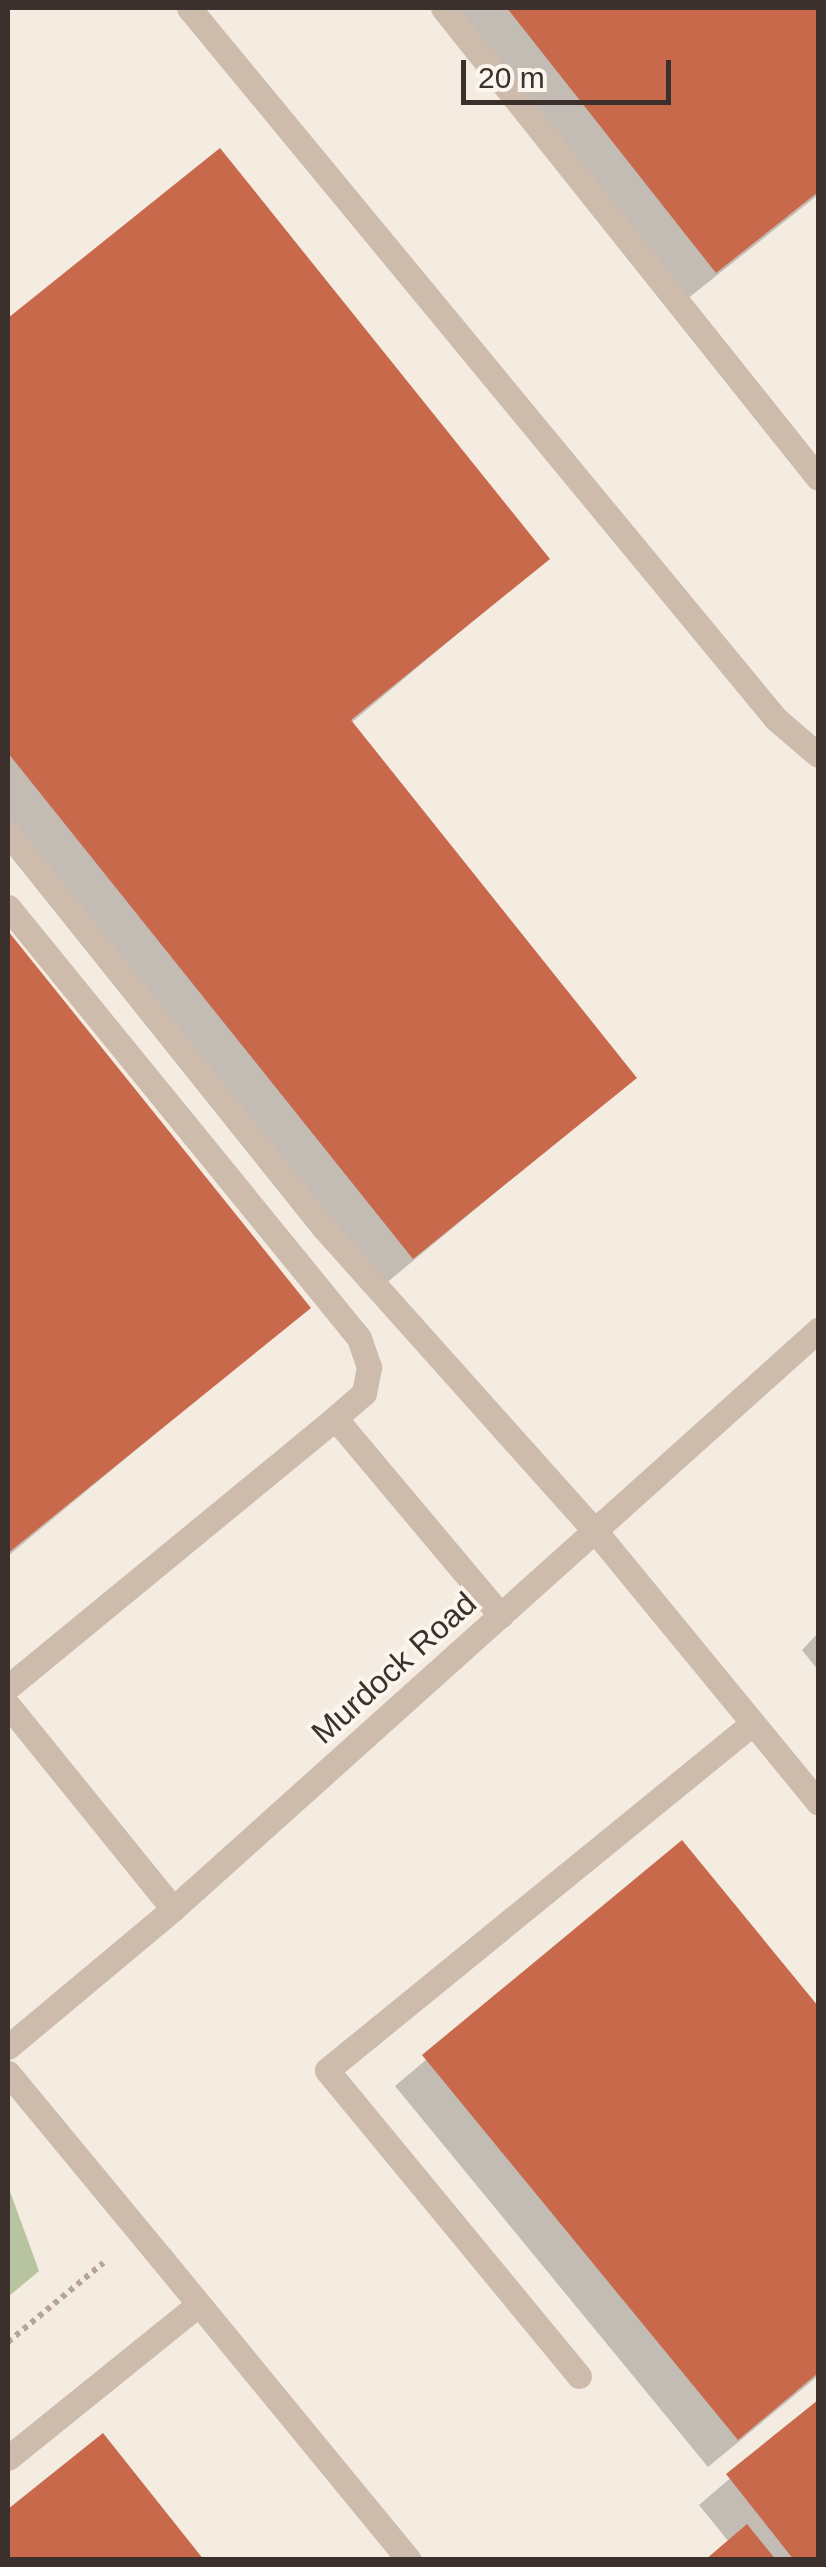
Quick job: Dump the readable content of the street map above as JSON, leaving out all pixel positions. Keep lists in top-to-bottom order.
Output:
{
  "streets": {
    "street": ["Murdock Road"]
  },
  "scale_bar": "20 m"
}
